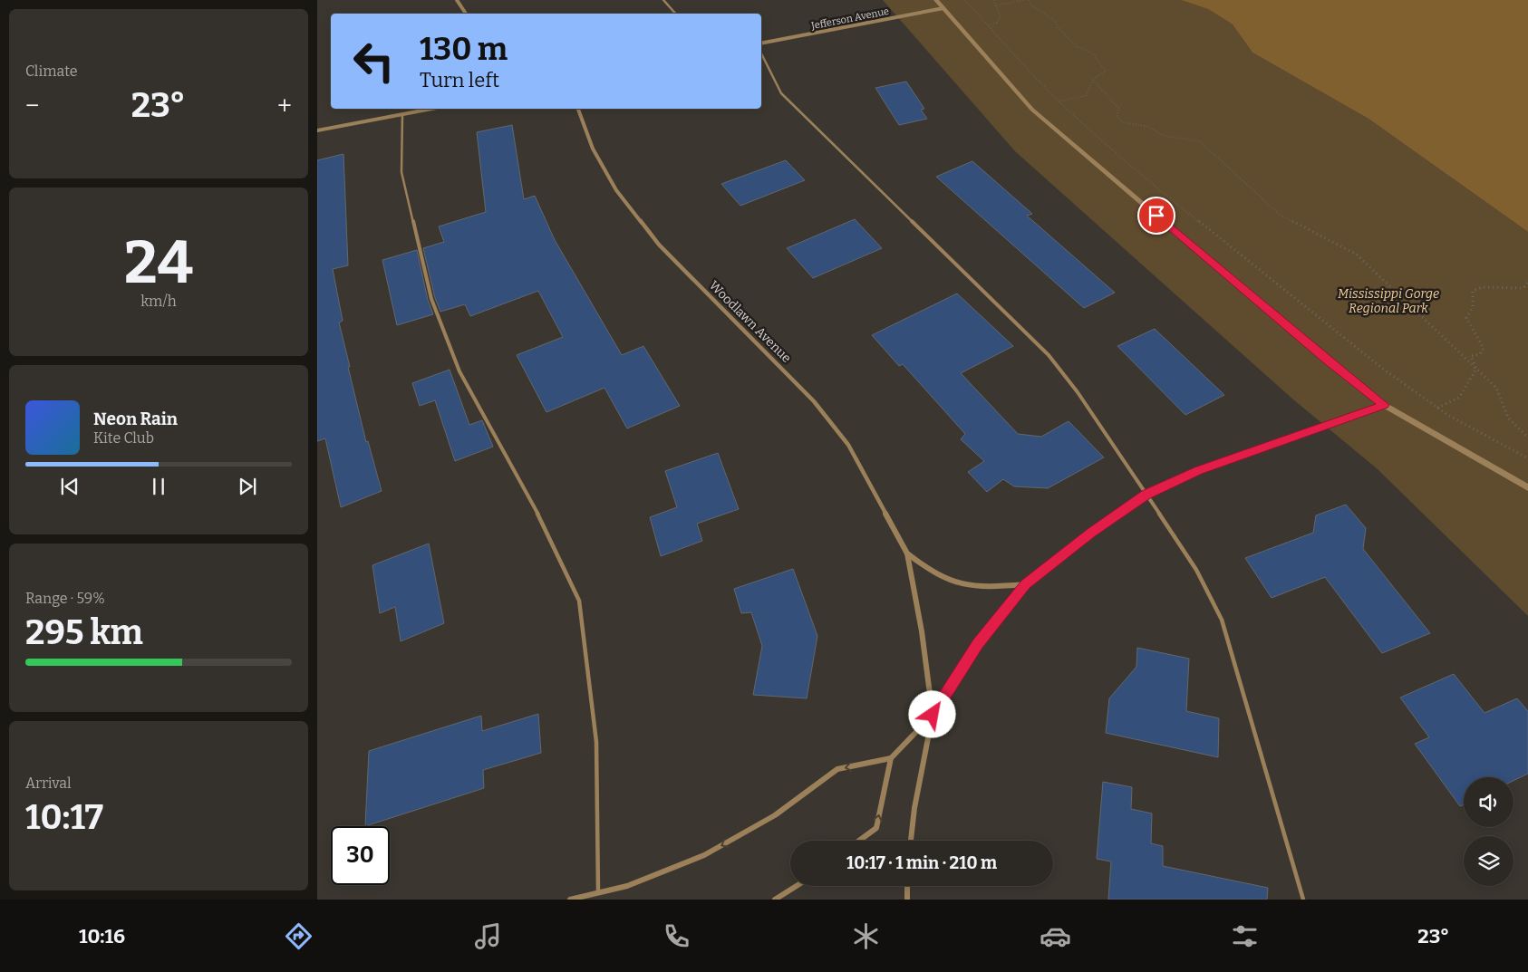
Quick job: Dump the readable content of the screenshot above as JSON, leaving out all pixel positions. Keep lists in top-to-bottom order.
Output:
{
  "streets": {
    "street": ["Jefferson Avenue", "Woodlawn Avenue"]
  },
  "parks": ["Mississippi Gorge Regional Park"],
  "page": {
    "tile": [
      "Climate",
      ["24", "km/h"],
      ["Range · 59%", "295 km"],
      ["Arrival", "10:17"]
    ],
    "turn": ["130 m", "Turn left"],
    "heat": ["−", "23°", "+"],
    "song": ["Neon Rain", "Kite Club"],
    "limit": "30",
    "trip": "10:17 · 1 min · 210 m",
    "tabs": ["10:16", "23°"]
  }
}
